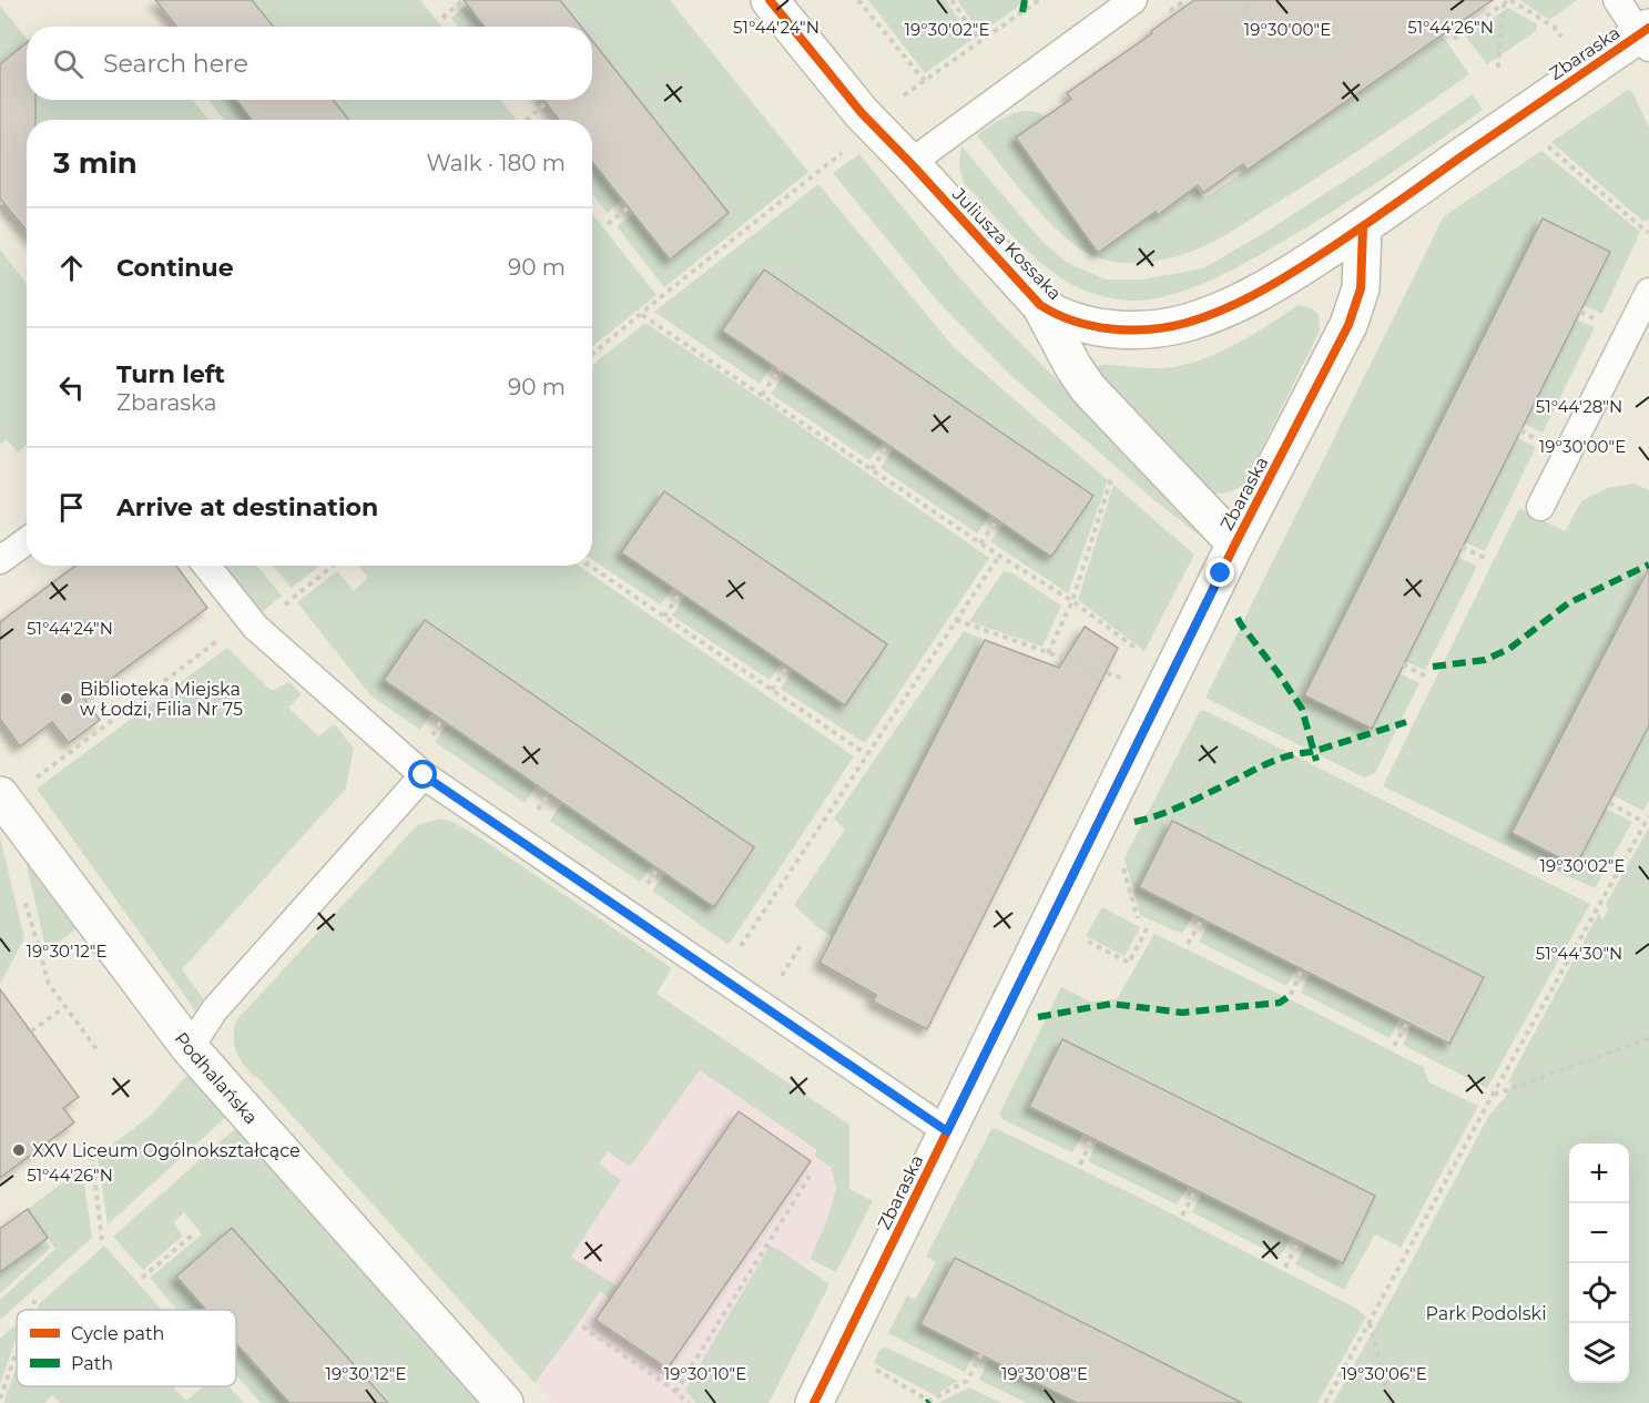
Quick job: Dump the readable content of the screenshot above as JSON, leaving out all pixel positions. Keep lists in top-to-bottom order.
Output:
{
  "streets": {
    "street": ["Zbaraska", "Juliusza Kossaka", "Podhalańska"]
  },
  "crossings": [
    ["Zbaraska", "Juliusza Kossaka"]
  ],
  "parks": ["Park Podolski"],
  "places": ["Biblioteka Miejska w Łodzi, Filia Nr 75", "XXV Liceum Ogólnokształcące"],
  "legend": ["Cycle path", "Path"],
  "page": {
    "search": "Search here",
    "heading": ["3 min", "Walk · 180 m"],
    "list": [
      ["Continue", "90 m"],
      ["Turn left", "Zbaraska", "90 m"],
      "Arrive at destination"
    ],
    "map_buttons": ["+", "−"]
  },
  "coordinates": [
    "51°44'24\"N",
    "51°44'26\"N",
    "19°30'00\"E",
    "19°30'02\"E",
    "51°44'28\"N",
    "19°30'12\"E",
    "51°44'30\"N",
    "19°30'10\"E",
    "19°30'08\"E",
    "19°30'06\"E"
  ]
}
